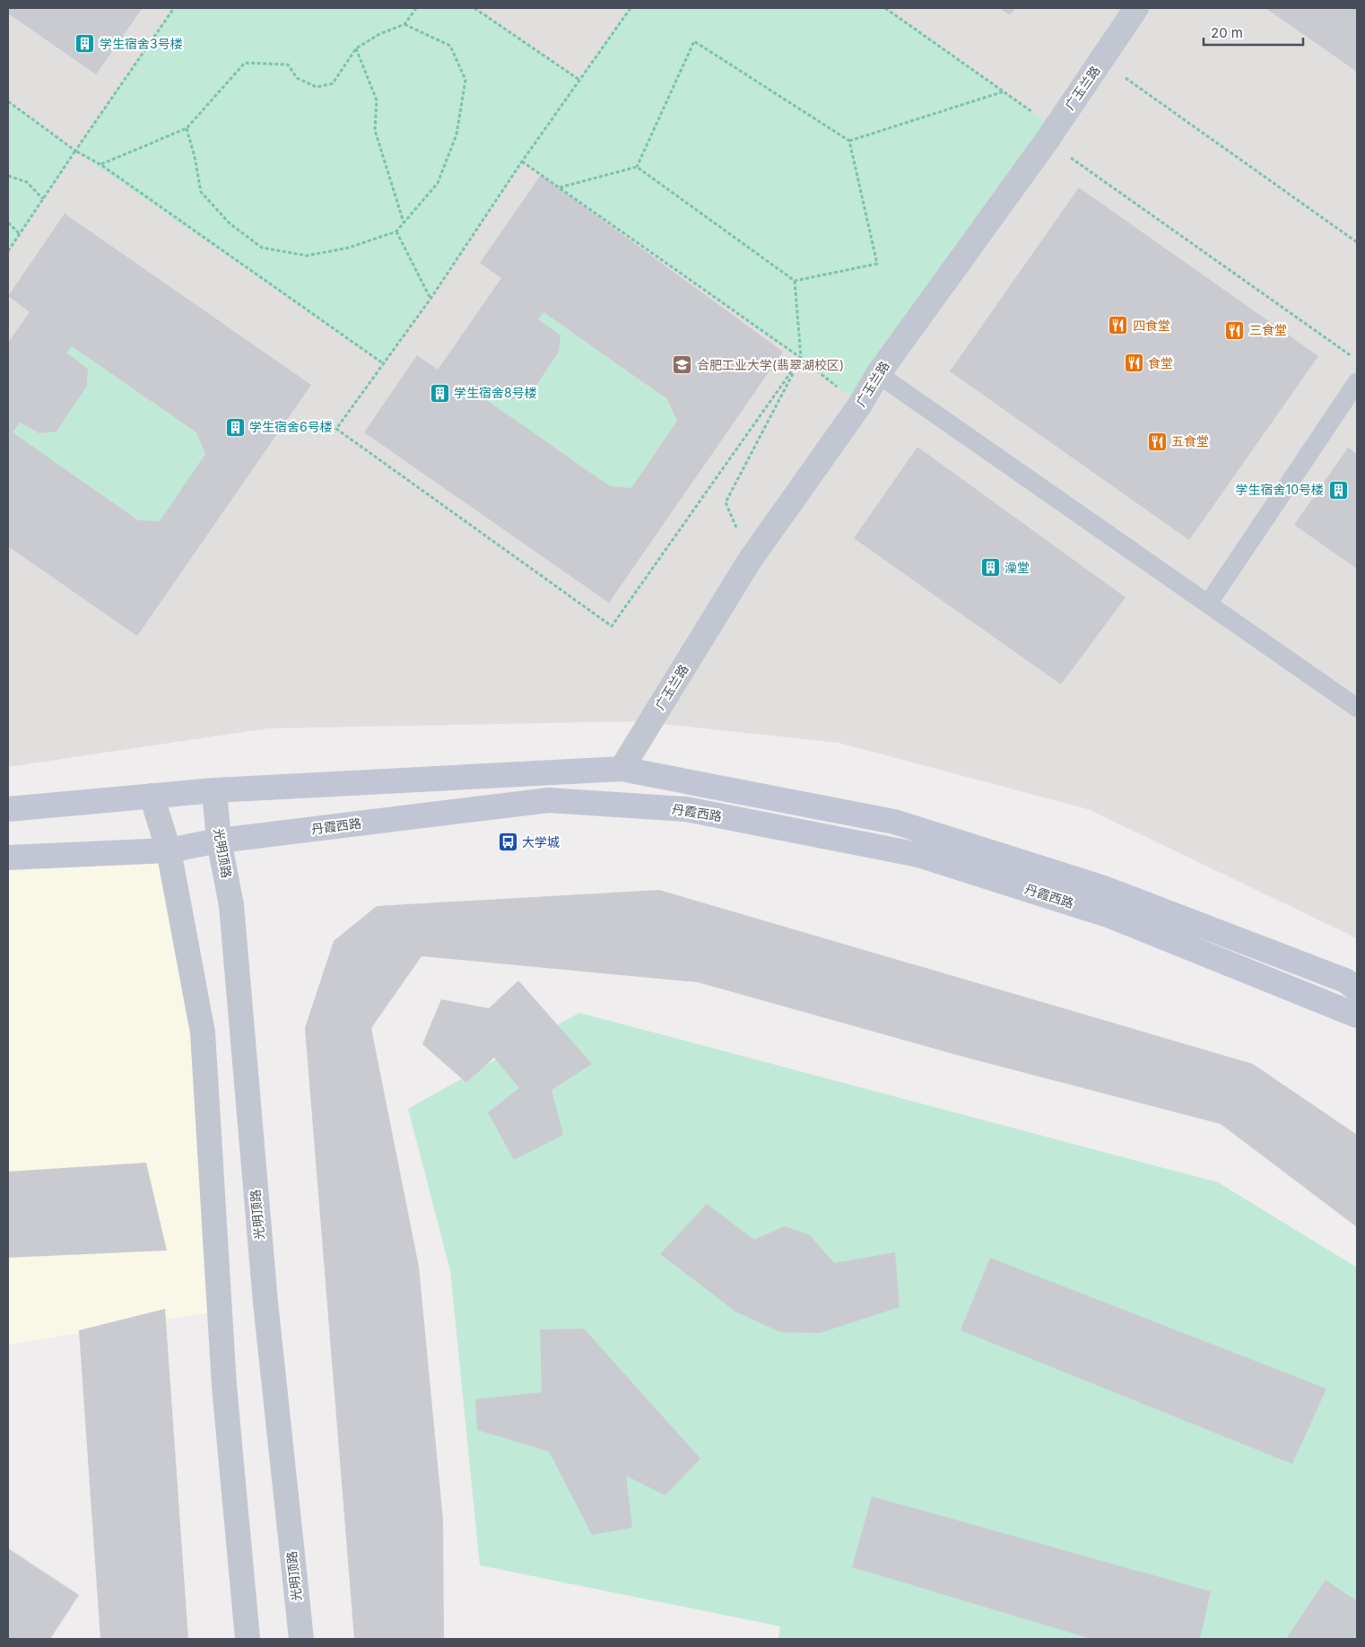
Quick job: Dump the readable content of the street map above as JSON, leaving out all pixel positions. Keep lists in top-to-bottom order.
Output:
{
  "streets": {
    "main road": ["丹霞西路"],
    "street": ["广玉兰路", "光明顶路"]
  },
  "crossings": [
    ["广玉兰路", "丹霞西路"],
    ["丹霞西路", "光明顶路"]
  ],
  "places": {
    "building": [
      "学生宿舍3号楼",
      "学生宿舍8号楼",
      "学生宿舍6号楼",
      "学生宿舍10号楼",
      "澡堂"
    ],
    "restaurant": [
      "四食堂",
      "三食堂",
      "食堂",
      "五食堂"
    ],
    "school or university": ["合肥工业大学(翡翠湖校区)"],
    "bus stop": ["大学城"]
  },
  "scale_bar": "20 m"
}
